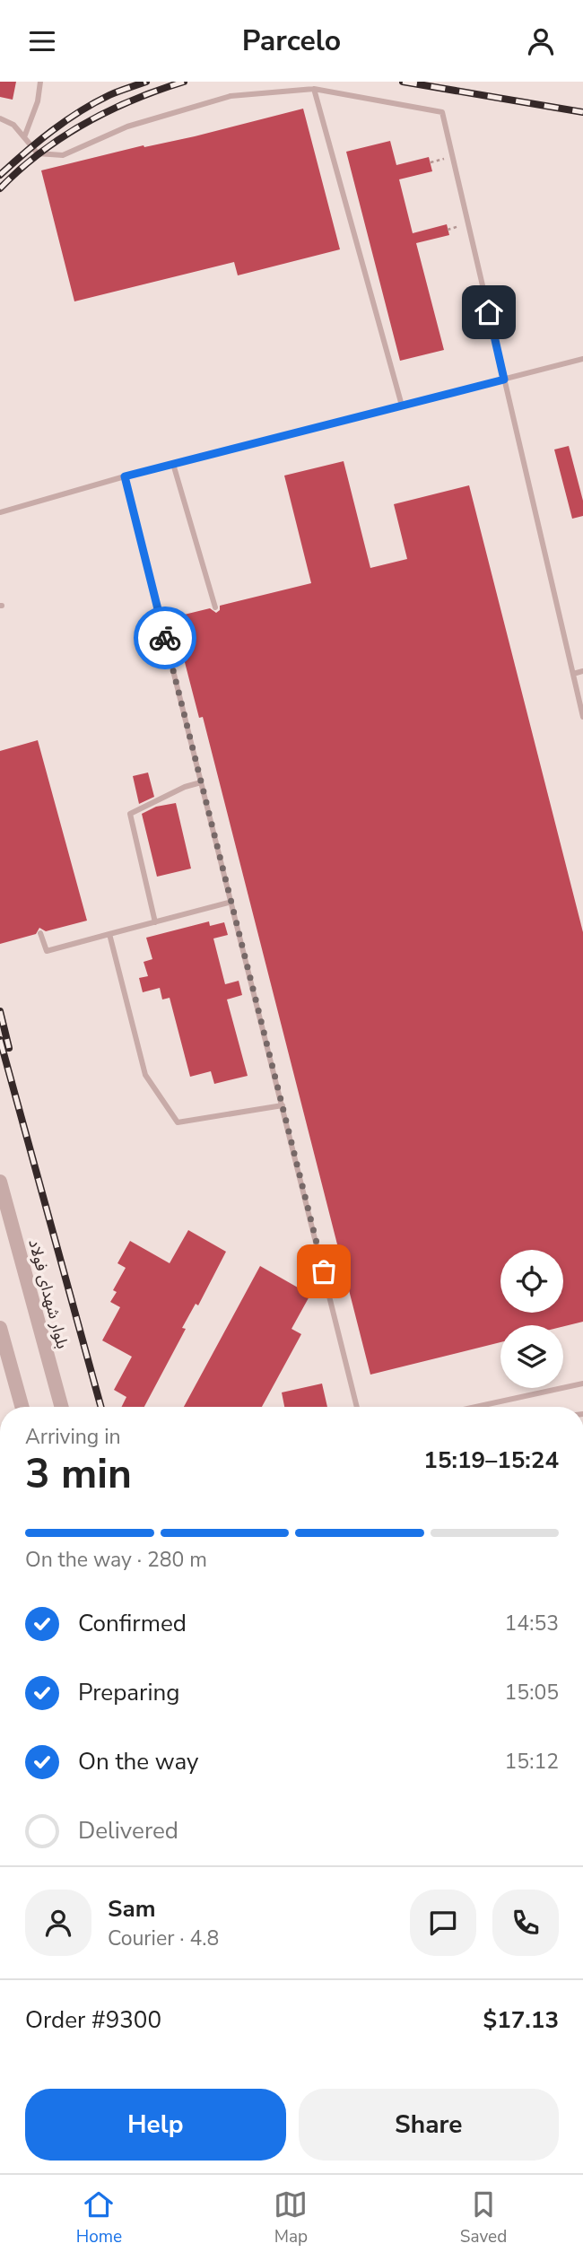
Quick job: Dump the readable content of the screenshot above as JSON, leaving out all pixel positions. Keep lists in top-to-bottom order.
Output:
{
  "streets": {
    "street": ["بلوار شهدای فولاد"]
  },
  "page": {
    "header": "Parcelo",
    "heading": ["3 min", "Arriving in", "15:19–15:24"],
    "panel": [
      "Sam",
      "Courier · 4.8",
      "Order #9300",
      "$17.13"
    ],
    "bar": "On the way · 280 m",
    "list": [
      ["Confirmed", "14:53"],
      ["Preparing", "15:05"],
      ["On the way", "15:12"],
      "Delivered"
    ],
    "buttons": ["Help", "Share"],
    "tabs": ["Home", "Map", "Saved"]
  }
}
